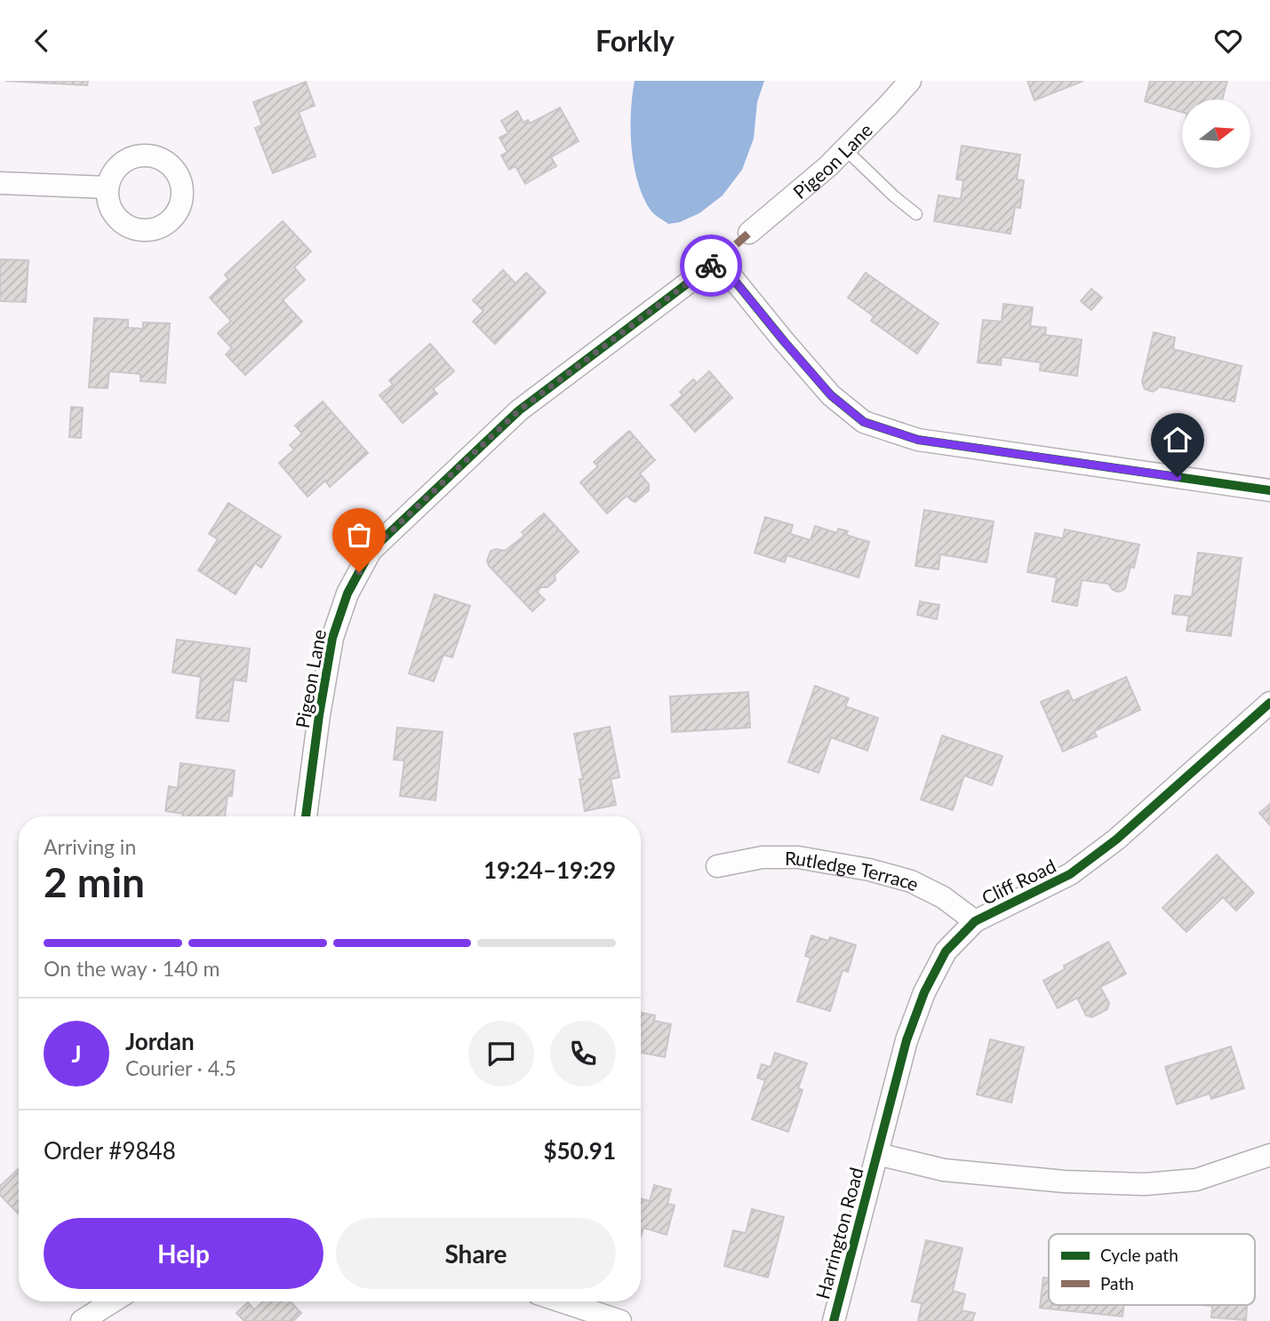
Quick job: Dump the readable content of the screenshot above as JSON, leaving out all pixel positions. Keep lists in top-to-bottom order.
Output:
{
  "streets": {
    "street": [
      "Pigeon Lane",
      "Rutledge Terrace",
      "Cliff Road",
      "Harrington Road"
    ]
  },
  "crossings": [
    ["Rutledge Terrace", "Cliff Road"],
    ["Cliff Road", "Harrington Road"]
  ],
  "legend": ["Cycle path", "Path"],
  "north": "right",
  "page": {
    "header": "Forkly",
    "heading": ["2 min", "Arriving in", "19:24–19:29"],
    "panel": [
      "Jordan",
      "Courier · 4.5",
      "Order #9848",
      "$50.91"
    ],
    "bar": "On the way · 140 m",
    "round": "J",
    "buttons": ["Help", "Share"]
  }
}
